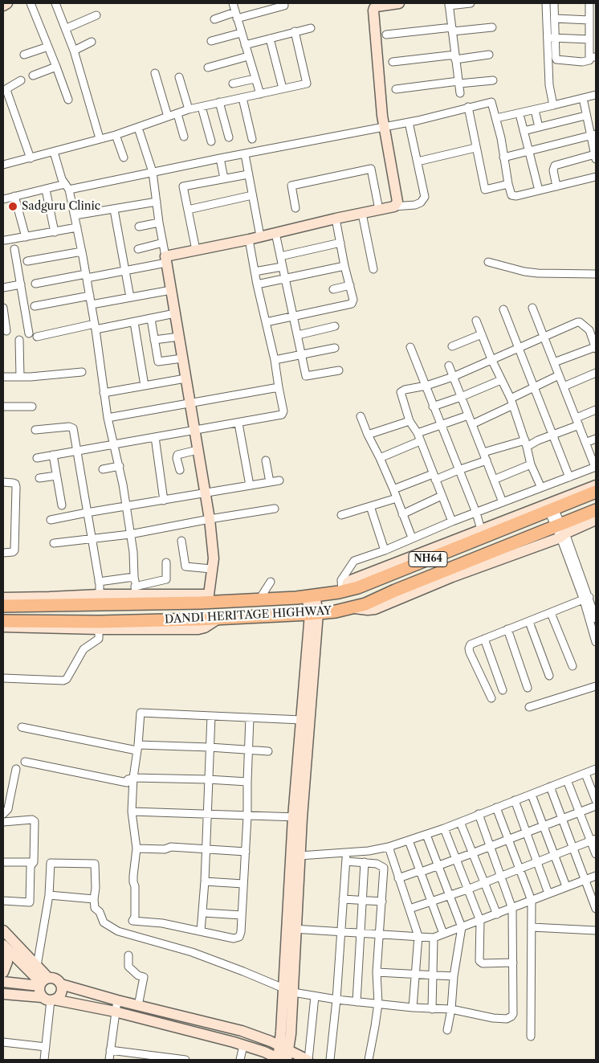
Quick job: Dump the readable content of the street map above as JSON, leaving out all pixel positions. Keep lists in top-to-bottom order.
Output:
{
  "streets": {
    "highway": ["NH64", "DANDI HERITAGE HIGHWAY"]
  },
  "crossings": [
    ["NH64", "DANDI HERITAGE HIGHWAY"]
  ],
  "places": ["Sadguru Clinic"]
}
